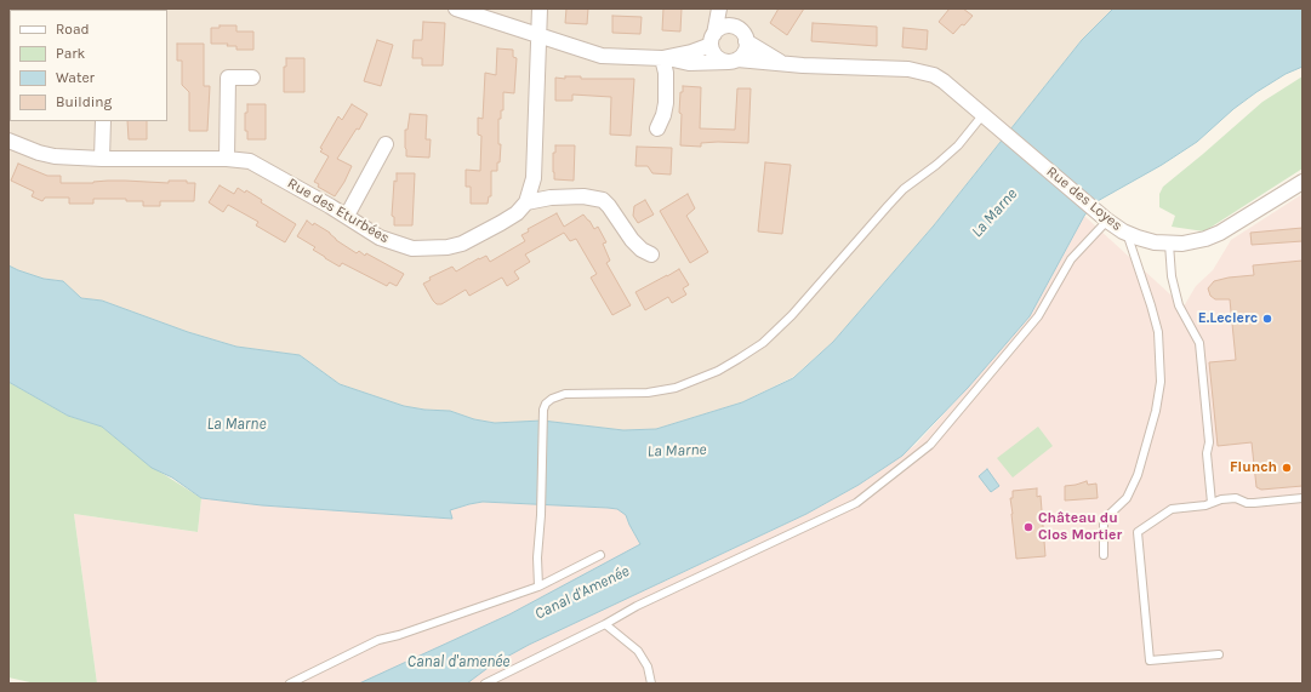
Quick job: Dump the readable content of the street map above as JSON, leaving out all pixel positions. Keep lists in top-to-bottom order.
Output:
{
  "streets": {
    "street": ["Rue des Loyes", "Rue des Eturbées"]
  },
  "water": ["La Marne", "Canal d'Amenée", "Canal d'amenée"],
  "places": ["E.Leclerc", "Flunch", "Château du Clos Mortier"],
  "legend": [
    "Road",
    "Park",
    "Water",
    "Building"
  ]
}
